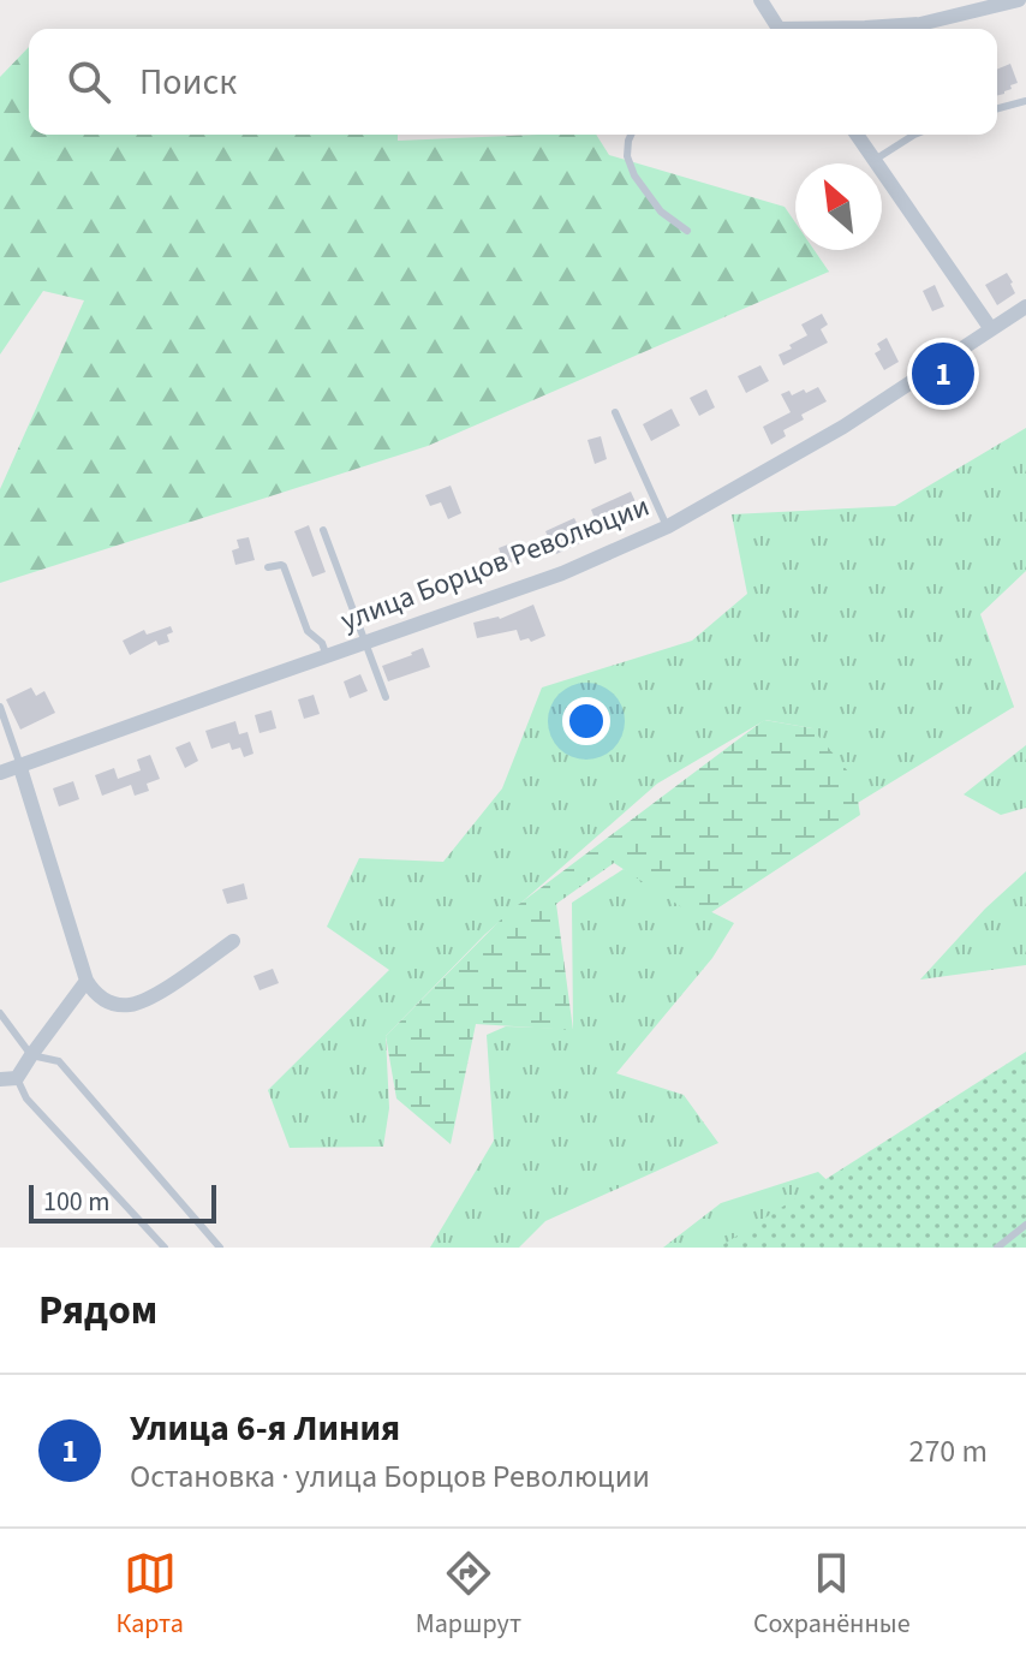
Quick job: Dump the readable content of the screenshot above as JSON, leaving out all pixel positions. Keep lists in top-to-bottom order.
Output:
{
  "streets": {
    "street": ["улица Борцов Революции"]
  },
  "scale_bar": "100 m",
  "north": "top left",
  "page": {
    "search": "Поиск",
    "pins": "1",
    "scale": "100 m",
    "heading": "Рядом",
    "list": [
      {
        "mark": "1",
        "name": "Улица 6-я Линия",
        "note": "Остановка · улица Борцов Революции",
        "value": "270 m"
      }
    ],
    "nav": ["Карта", "Маршрут", "Сохранённые"]
  }
}
